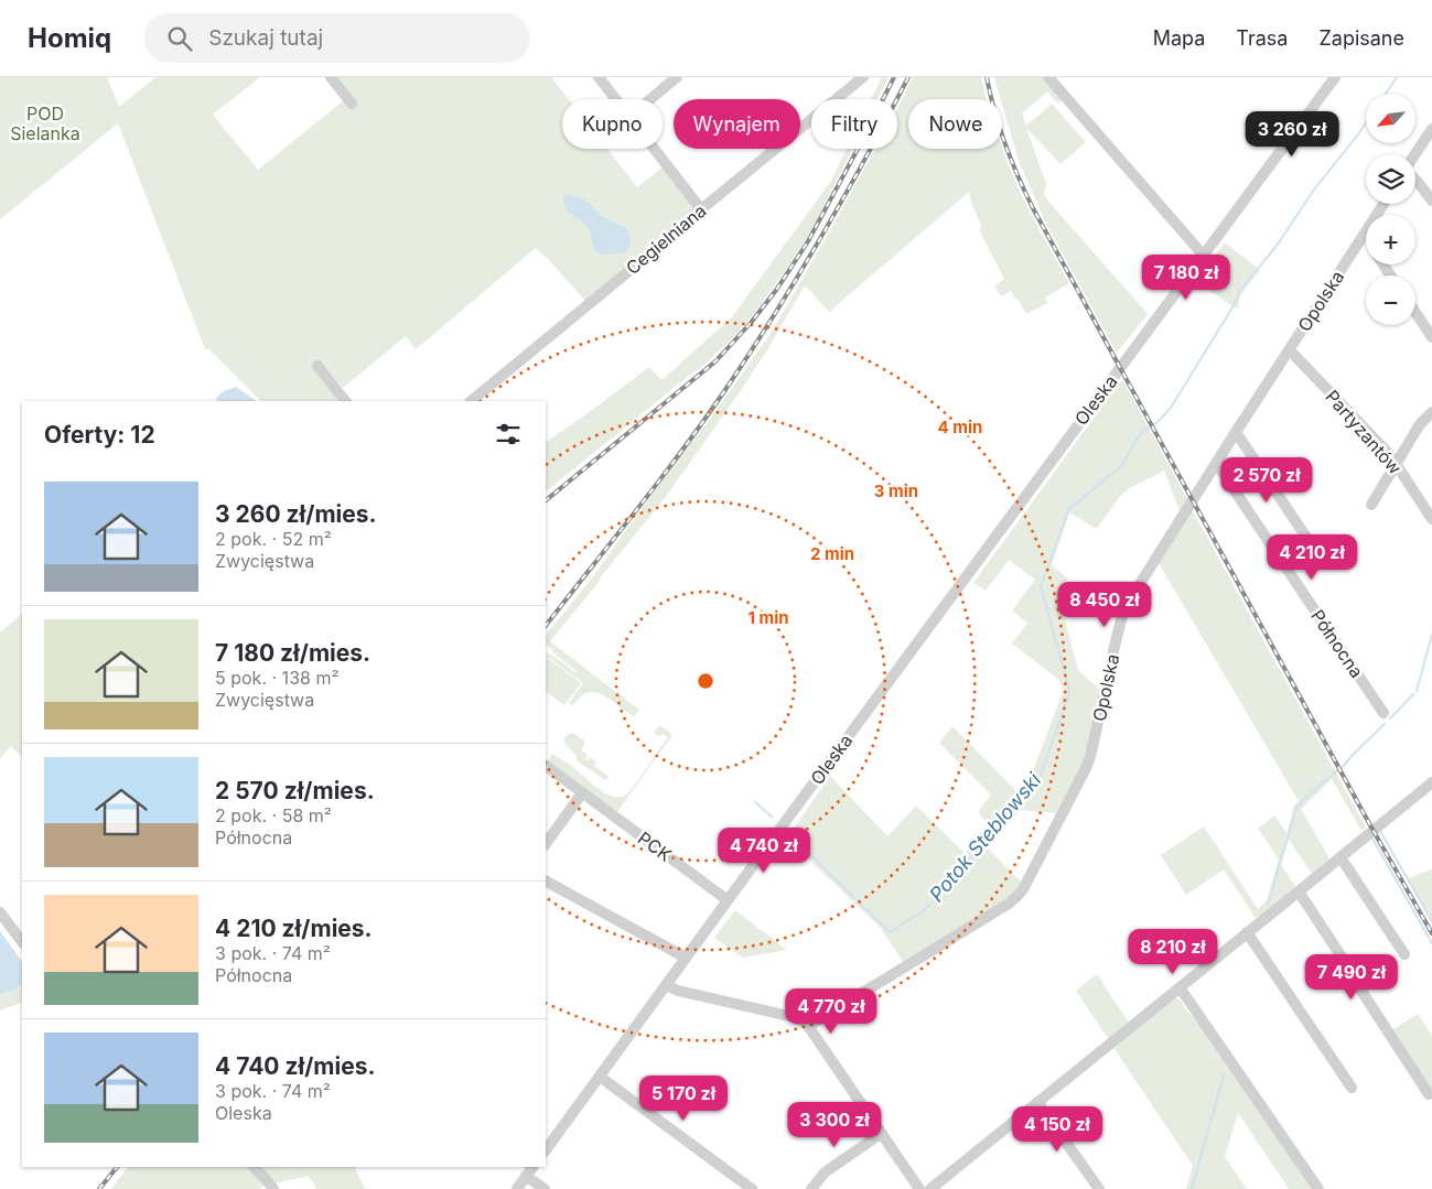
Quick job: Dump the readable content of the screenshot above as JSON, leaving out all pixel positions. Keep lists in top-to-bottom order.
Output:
{
  "streets": {
    "street": [
      "Cegielniana",
      "Opolska",
      "Oleska",
      "Partyzantów",
      "Północna",
      "PCK"
    ]
  },
  "crossings": [
    ["Opolska", "Partyzantów"],
    ["Opolska", "Północna"],
    ["Oleska", "PCK"]
  ],
  "water": ["Potok Steblowski"],
  "parks": ["POD Sielanka"],
  "north": "bottom left",
  "page": {
    "header": "Homiq",
    "search": "Szukaj tutaj",
    "nav": ["Mapa", "Trasa", "Zapisane"],
    "map_buttons": ["+", "−"],
    "chip": [
      "Kupno",
      "Wynajem",
      "Filtry",
      "Nowe"
    ],
    "price": [
      "3 260 zł",
      "7 180 zł",
      "2 570 zł",
      "4 210 zł",
      "8 450 zł",
      "4 740 zł",
      "8 210 zł",
      "7 490 zł",
      "4 770 zł",
      "5 170 zł",
      "3 300 zł",
      "4 150 zł"
    ],
    "heading": "Oferty: 12",
    "list": [
      {
        "name": "3 260 zł/mies.",
        "note": "2 pok. · 52 m² · Zwycięstwa"
      },
      {
        "name": "7 180 zł/mies.",
        "note": "5 pok. · 138 m² · Zwycięstwa"
      },
      {
        "name": "2 570 zł/mies.",
        "note": "2 pok. · 58 m² · Północna"
      },
      {
        "name": "4 210 zł/mies.",
        "note": "3 pok. · 74 m² · Północna"
      },
      {
        "name": "4 740 zł/mies.",
        "note": "3 pok. · 74 m² · Oleska"
      }
    ]
  },
  "rings": [
    "4 min",
    "3 min",
    "2 min",
    "1 min"
  ]
}
